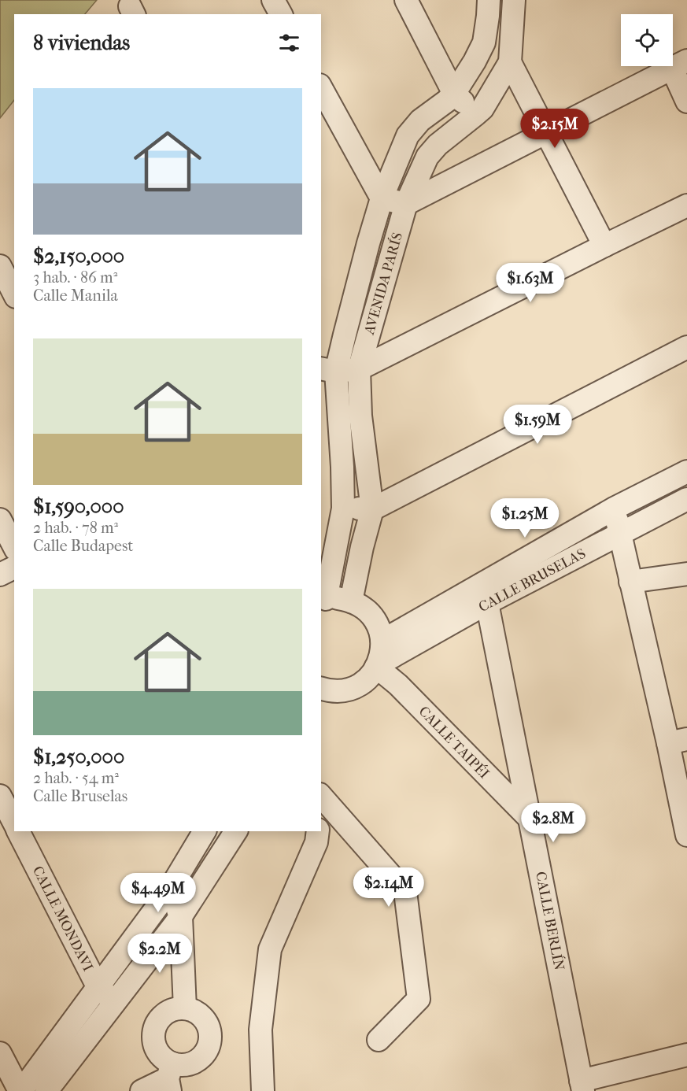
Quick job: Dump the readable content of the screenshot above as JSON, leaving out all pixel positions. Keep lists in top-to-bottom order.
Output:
{
  "streets": {
    "street": [
      "AVENIDA PARÍS",
      "CALLE BRUSELAS",
      "CALLE TAIPÉI",
      "CALLE MONDAVI",
      "CALLE BERLÍN"
    ]
  },
  "crossings": [
    ["CALLE BRUSELAS", "CALLE TAIPÉI"],
    ["CALLE BRUSELAS", "CALLE BERLÍN"],
    ["CALLE TAIPÉI", "CALLE BERLÍN"]
  ],
  "page": {
    "heading": "8 viviendas",
    "list": [
      {
        "name": "$2,150,000",
        "note": "3 hab. · 86 m² · Calle Manila"
      },
      {
        "name": "$1,590,000",
        "note": "2 hab. · 78 m² · Calle Budapest"
      },
      {
        "name": "$1,250,000",
        "note": "2 hab. · 54 m² · Calle Bruselas"
      }
    ],
    "price": [
      "$2.15M",
      "$1.63M",
      "$1.59M",
      "$1.25M",
      "$2.8M",
      "$2.14M",
      "$4.49M",
      "$2.2M"
    ]
  }
}
